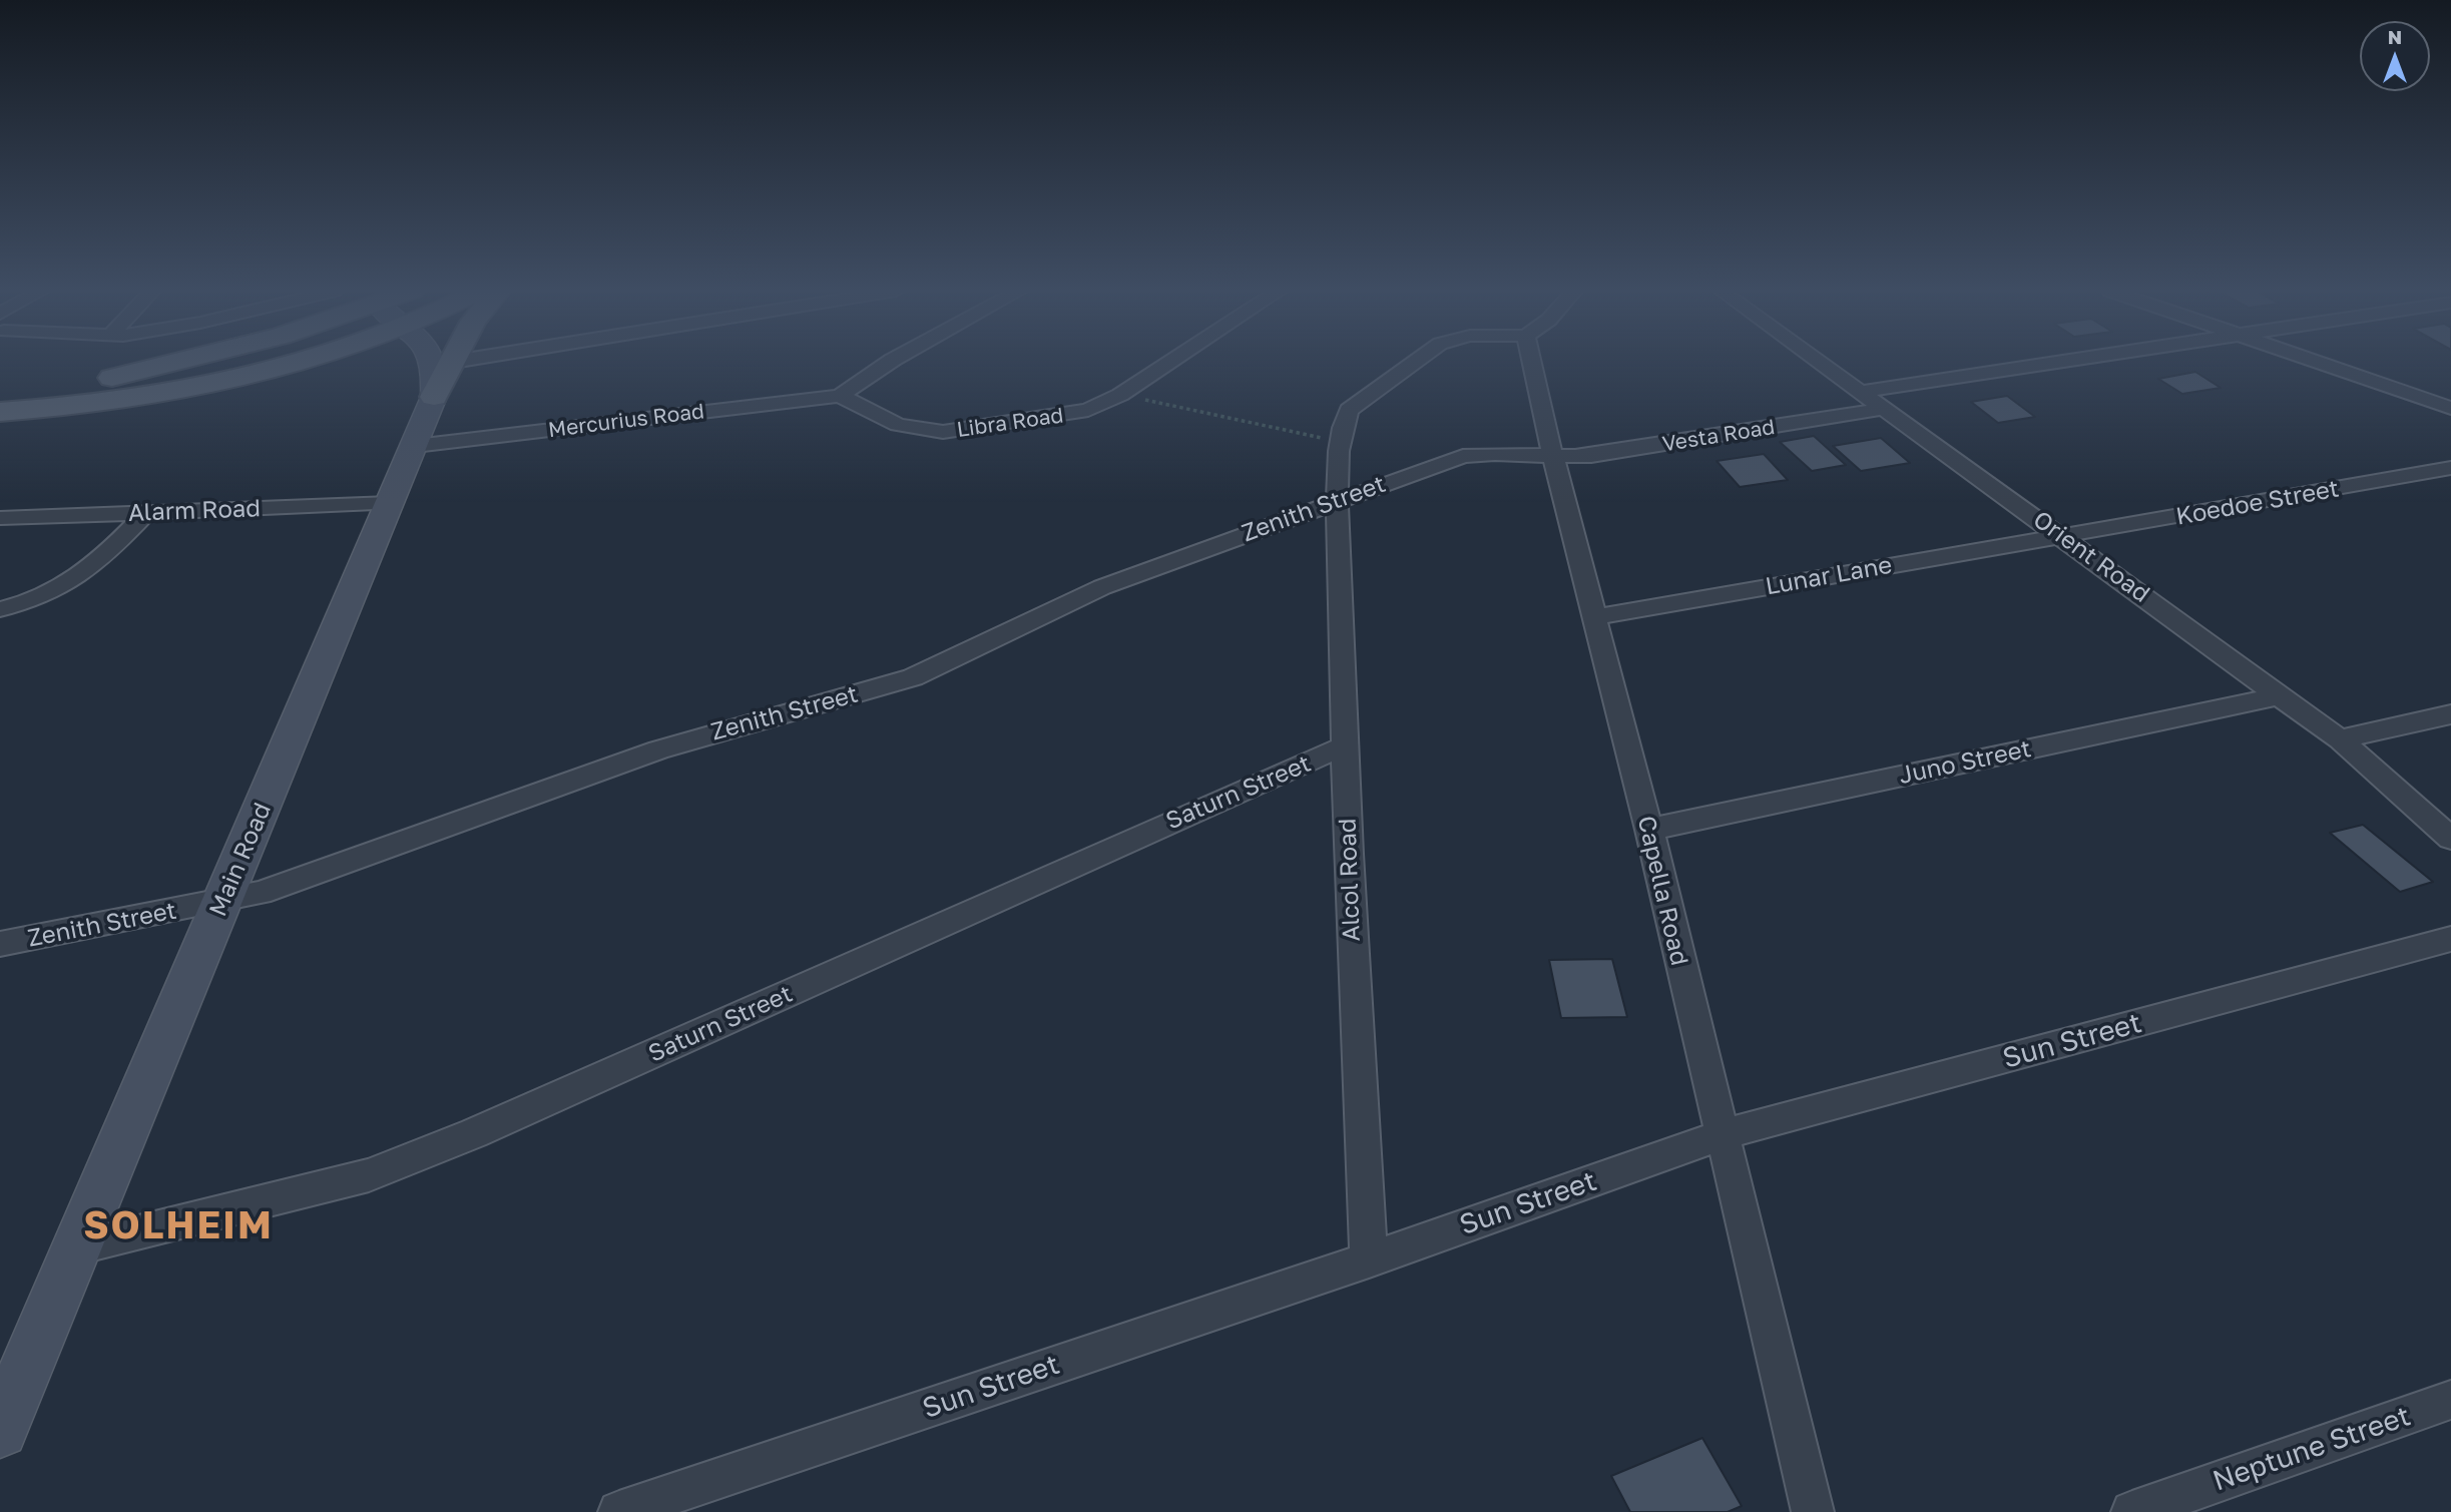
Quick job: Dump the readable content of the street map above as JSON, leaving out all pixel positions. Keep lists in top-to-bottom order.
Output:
{
  "streets": {
    "street": [
      "Mercurius Road",
      "Libra Road",
      "Vesta Road",
      "Koedoe Street",
      "Zenith Street",
      "Alarm Road",
      "Orient Road",
      "Lunar Lane",
      "Juno Street",
      "Saturn Street",
      "Main Road",
      "Alcol Road",
      "Capella Road",
      "Sun Street",
      "Neptune Street"
    ]
  },
  "crossings": [
    ["Mercurius Road", "Libra Road"],
    ["Mercurius Road", "Main Road"],
    ["Vesta Road", "Zenith Street"],
    ["Vesta Road", "Orient Road"],
    ["Vesta Road", "Capella Road"],
    ["Koedoe Street", "Orient Road"],
    ["Koedoe Street", "Lunar Lane"],
    ["Zenith Street", "Main Road"],
    ["Zenith Street", "Alcol Road"],
    ["Zenith Street", "Capella Road"],
    ["Alarm Road", "Main Road"],
    ["Orient Road", "Lunar Lane"],
    ["Orient Road", "Juno Street"],
    ["Lunar Lane", "Capella Road"],
    ["Juno Street", "Capella Road"],
    ["Saturn Street", "Main Road"],
    ["Saturn Street", "Alcol Road"],
    ["Alcol Road", "Sun Street"],
    ["Capella Road", "Sun Street"]
  ],
  "districts": ["SOLHEIM"],
  "north": "top"
}
